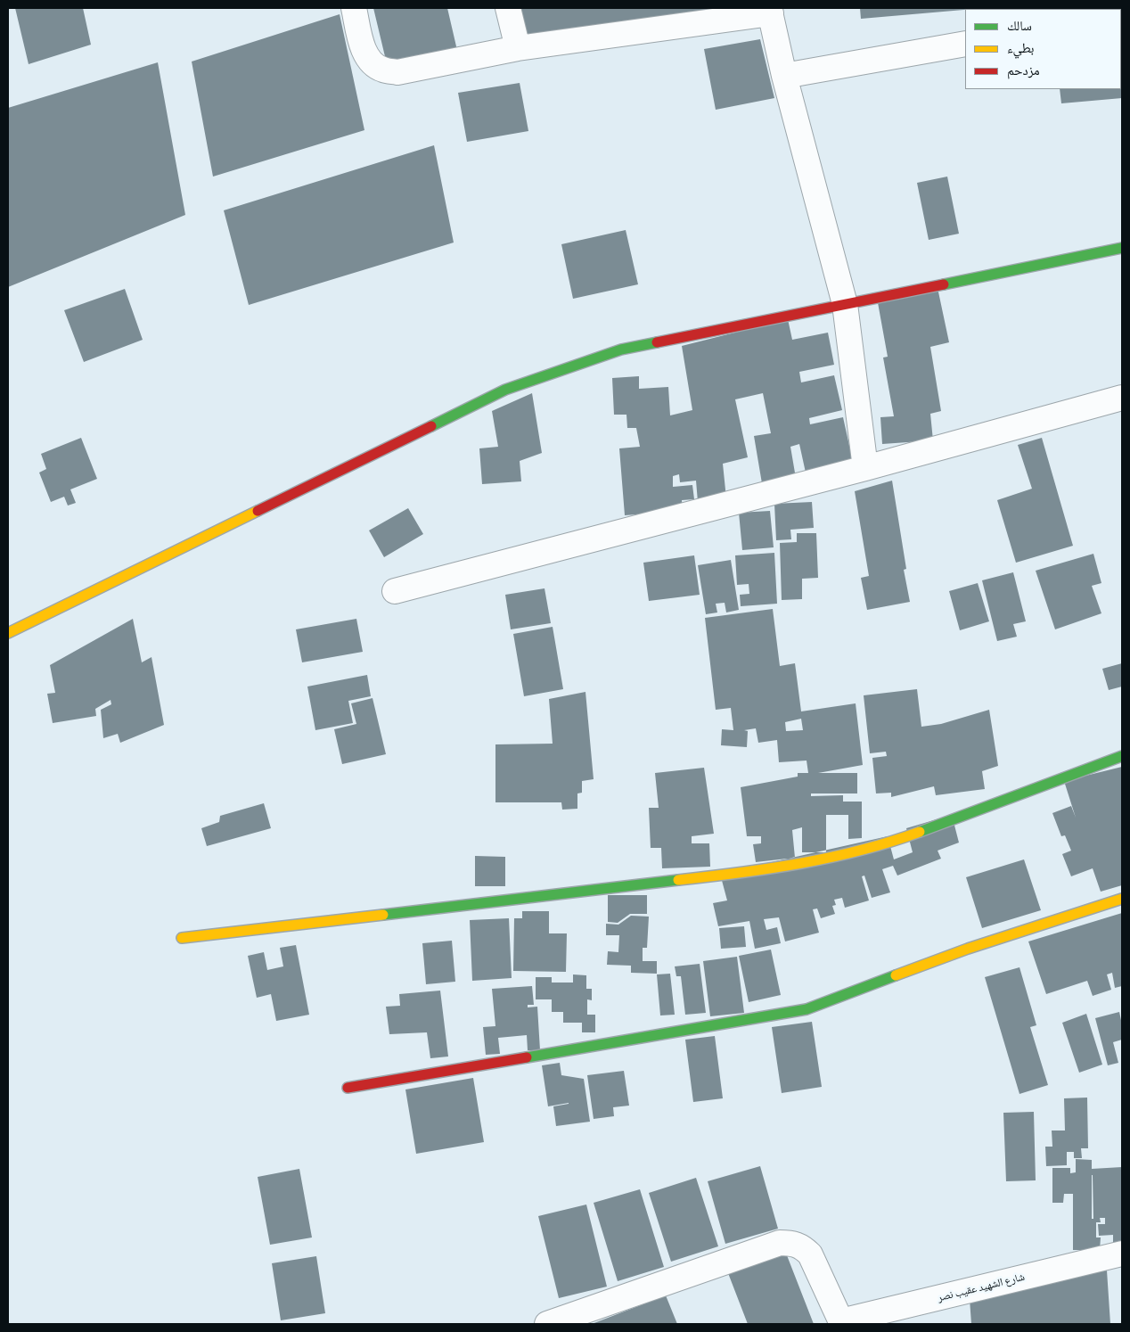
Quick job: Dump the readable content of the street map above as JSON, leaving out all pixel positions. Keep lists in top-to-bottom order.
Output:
{
  "streets": {
    "street": ["شارع الشهيد عقيب نصر"]
  },
  "legend": ["سالك", "بطيء", "مزدحم"]
}
